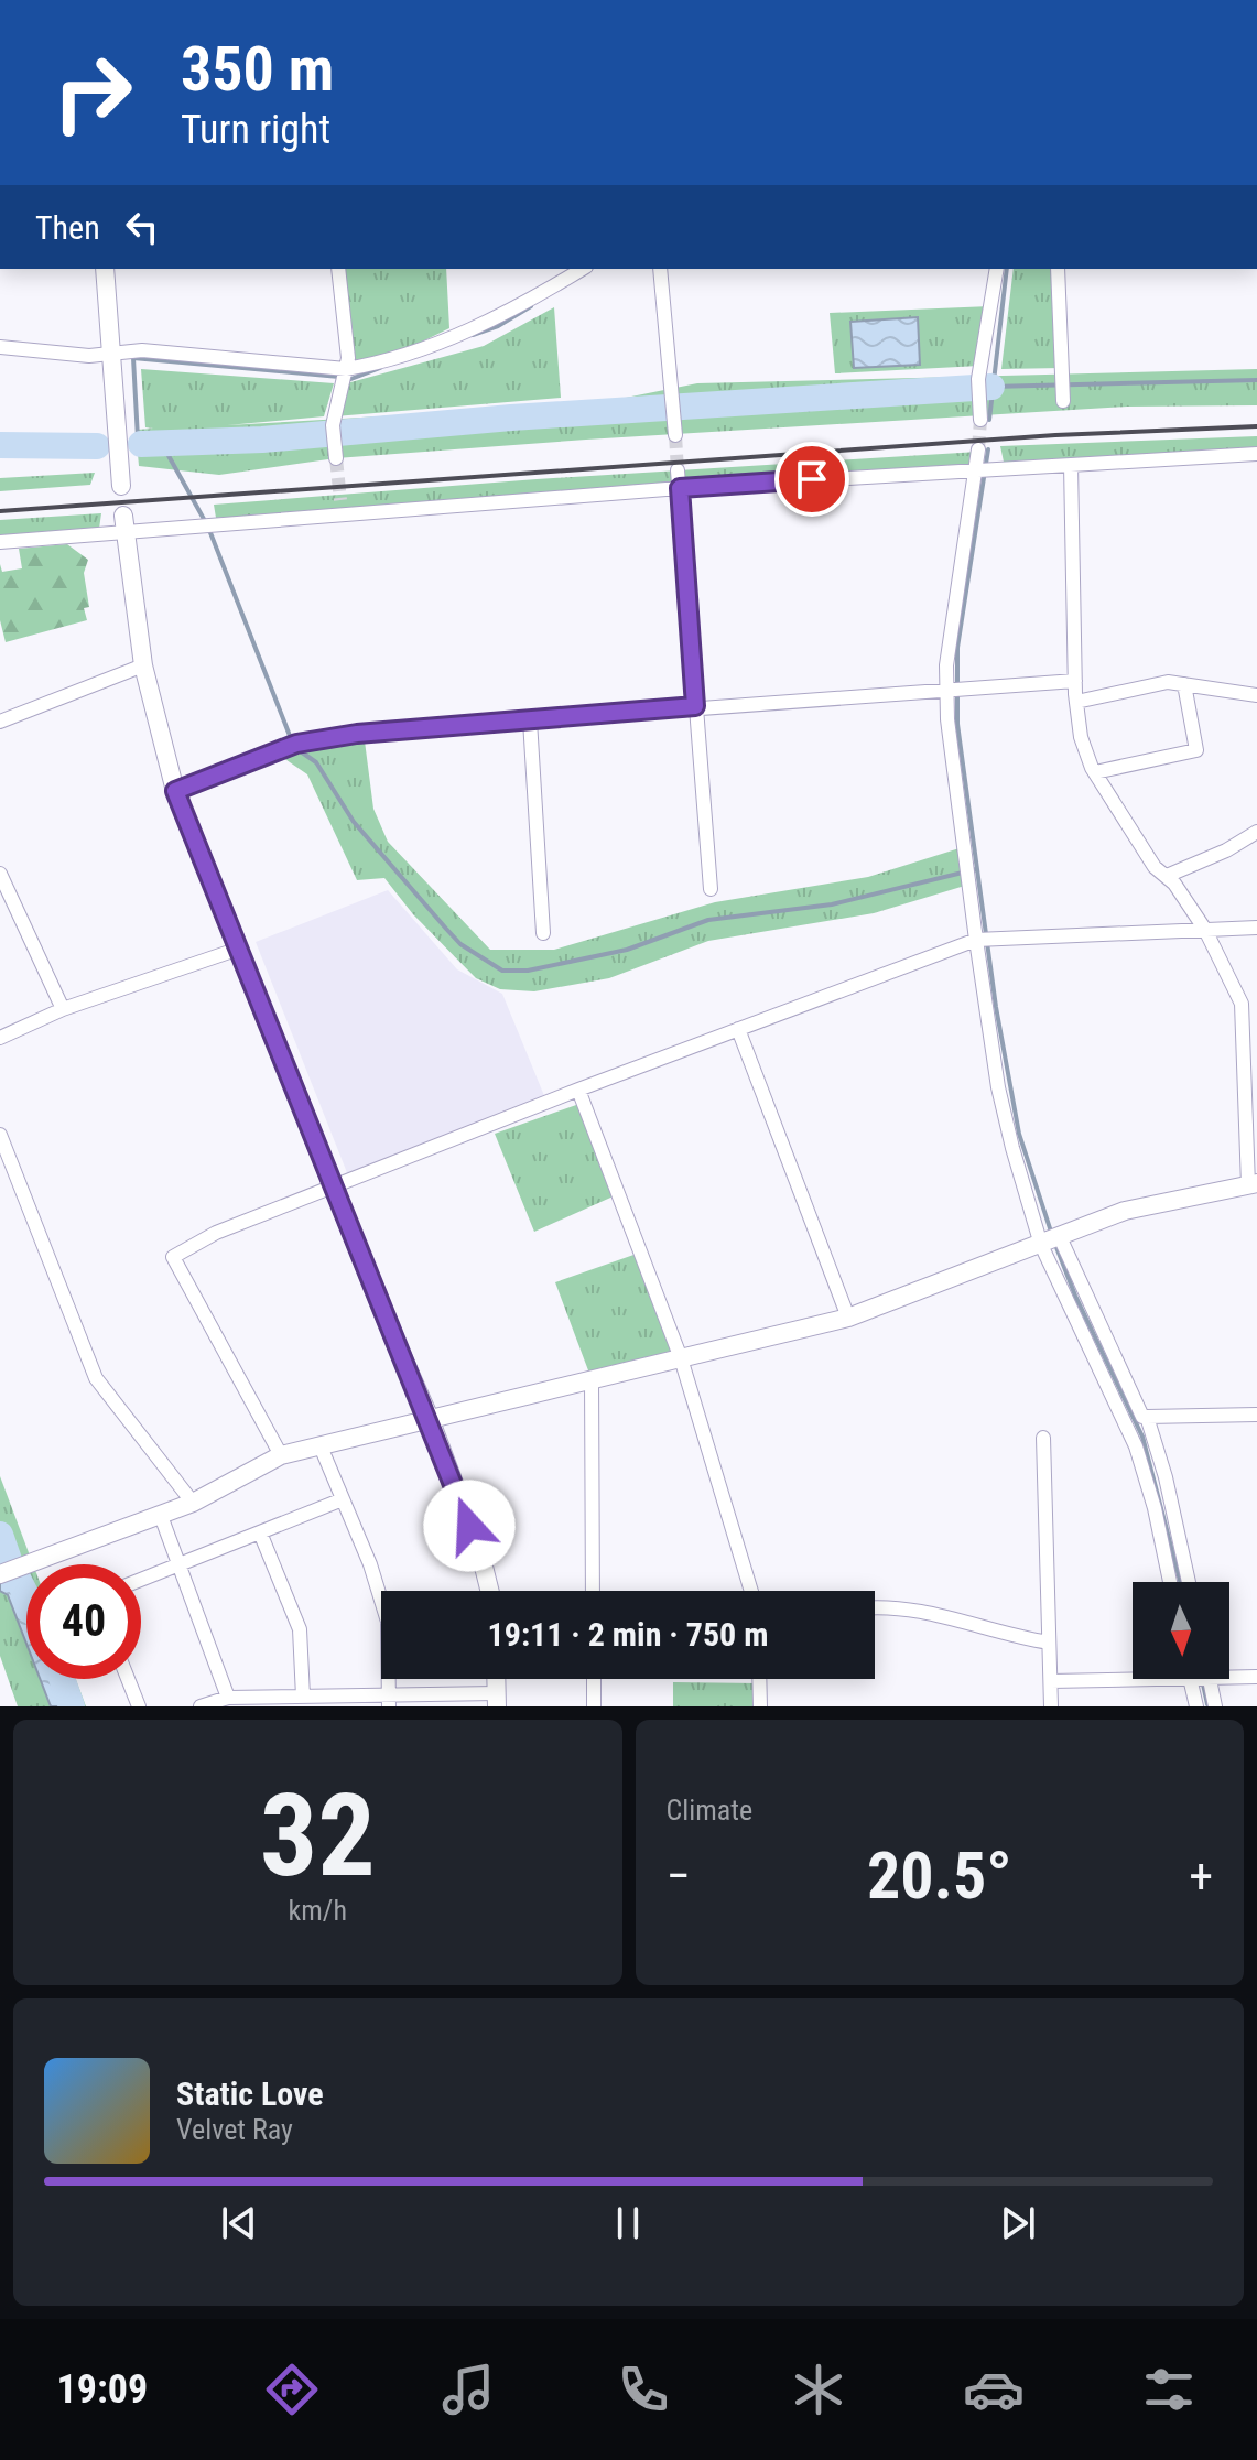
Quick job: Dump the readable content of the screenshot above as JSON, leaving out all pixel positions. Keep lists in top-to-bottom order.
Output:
{
  "north": "bottom",
  "page": {
    "turn": ["350 m", "Turn right"],
    "then": "Then",
    "limit": "40",
    "trip": "19:11 · 2 min · 750 m",
    "tile": [
      ["32", "km/h"],
      "Climate"
    ],
    "heat": ["−", "20.5°", "+"],
    "song": ["Static Love", "Velvet Ray"],
    "tabs": "19:09"
  }
}
